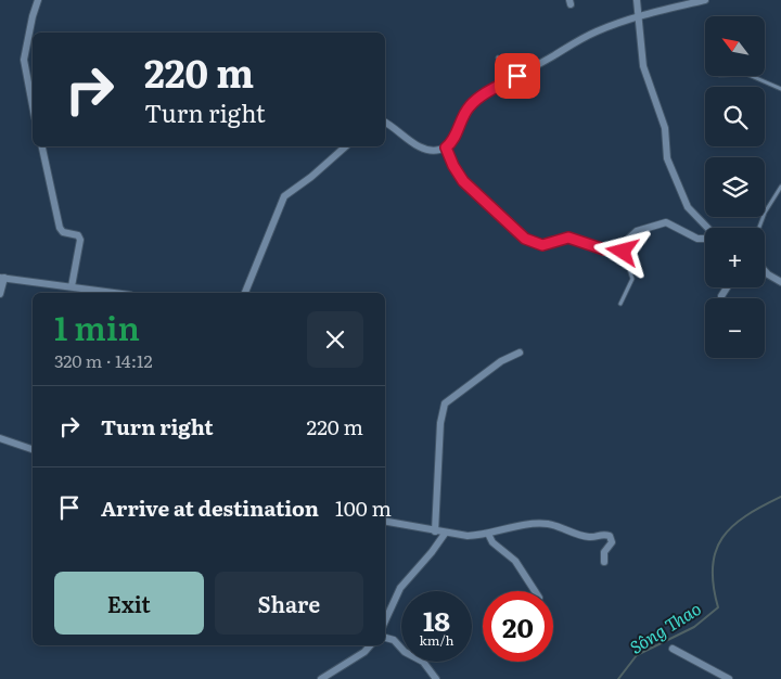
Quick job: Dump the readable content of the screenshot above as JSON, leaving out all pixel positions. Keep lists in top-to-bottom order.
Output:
{
  "water": ["Sông Thao"],
  "north": "top left",
  "page": {
    "map_buttons": ["+", "−"],
    "turn": ["220 m", "Turn right"],
    "heading": ["1 min", "320 m · 14:12"],
    "list": [
      {
        "name": "Turn right",
        "value": "220 m"
      },
      {
        "name": "Arrive at destination",
        "value": "100 m"
      }
    ],
    "buttons": ["Exit", "Share"],
    "speed": "18 km/h",
    "limit": "20"
  }
}
